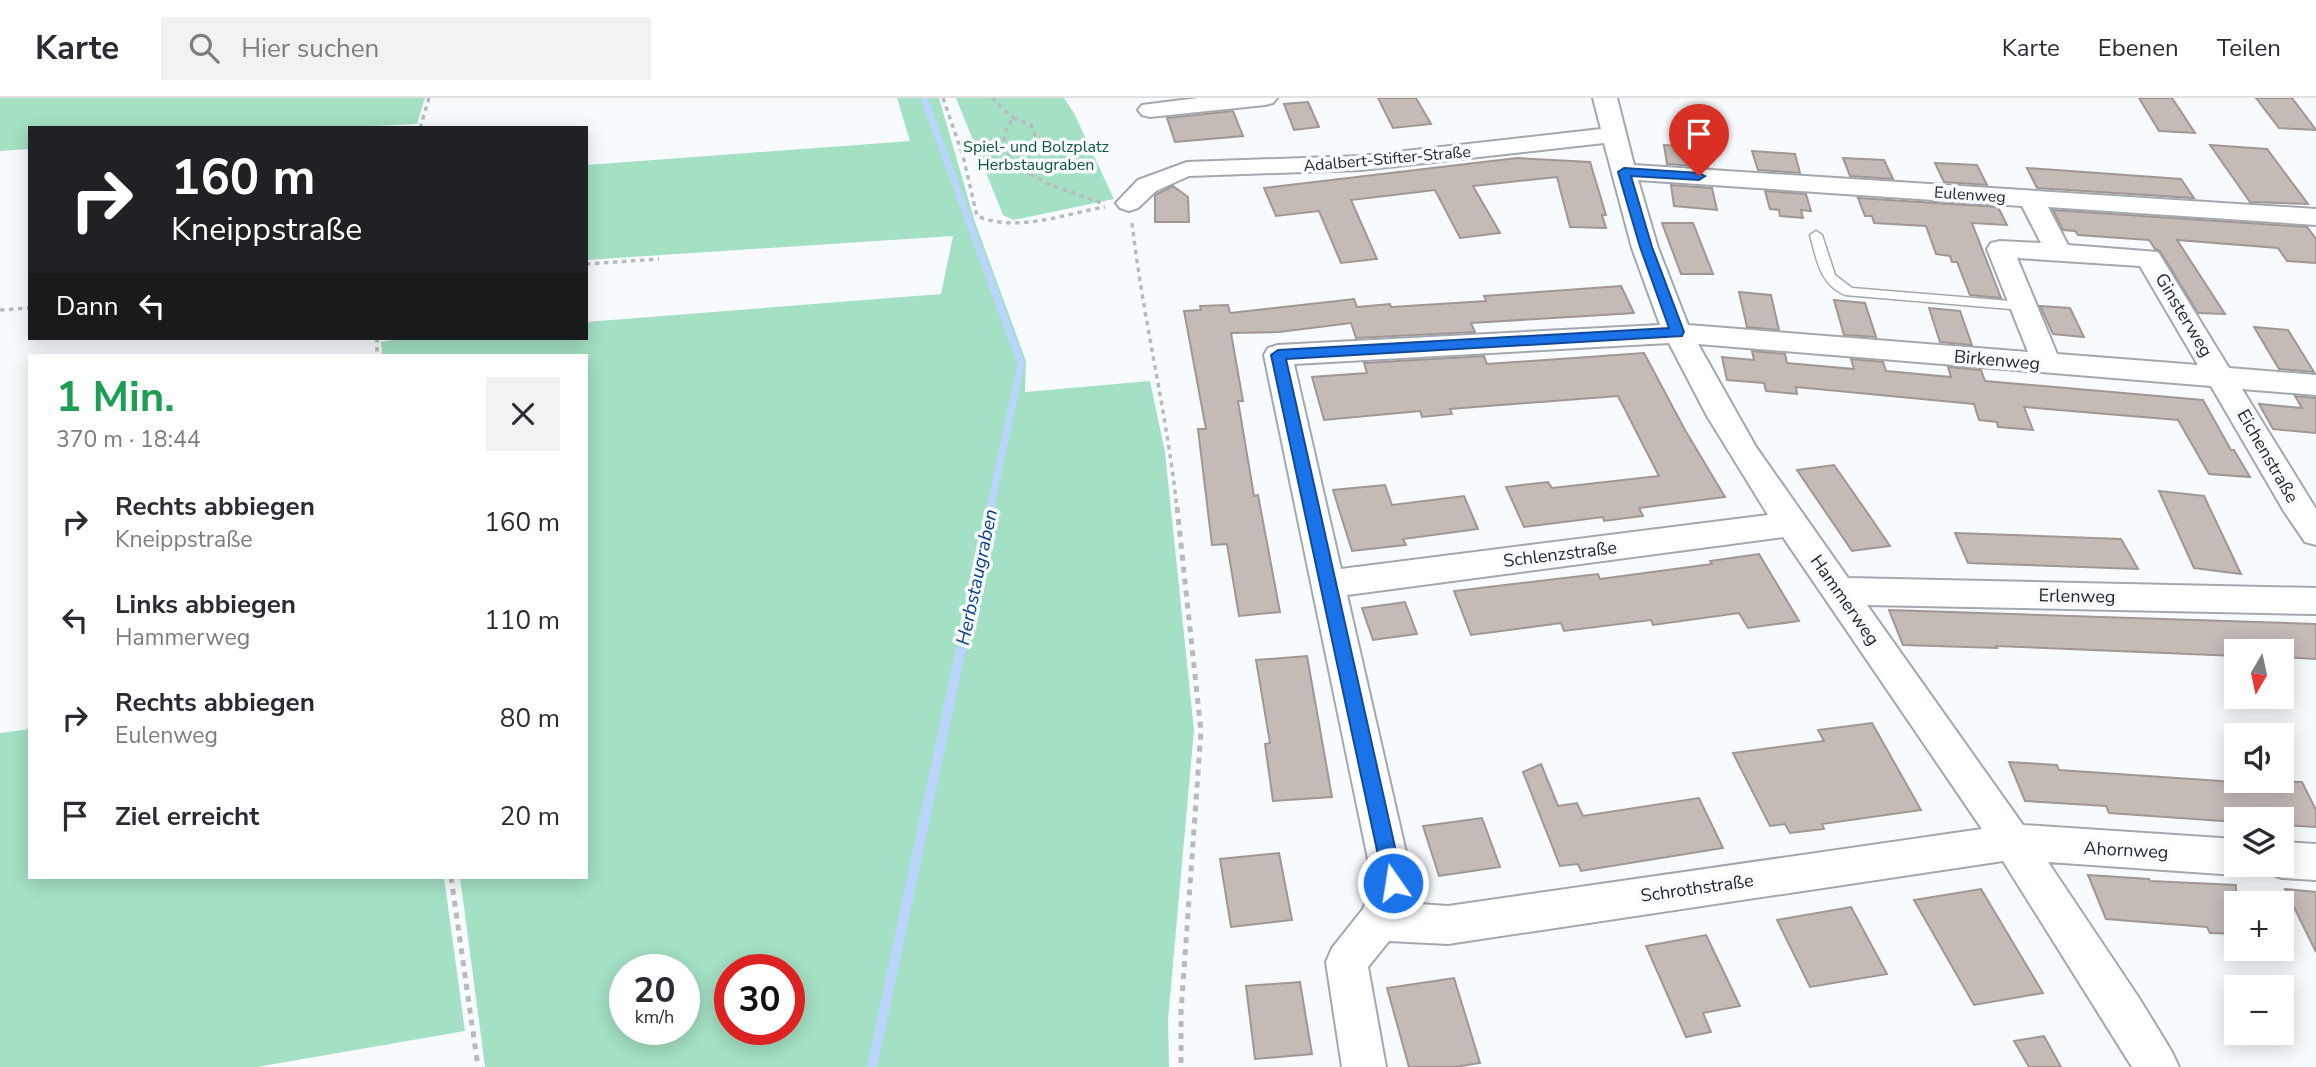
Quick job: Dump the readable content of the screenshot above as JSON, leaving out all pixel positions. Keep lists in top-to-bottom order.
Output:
{
  "streets": {
    "street": [
      "Adalbert-Stifter-Straße",
      "Eulenweg",
      "Ginsterweg",
      "Birkenweg",
      "Eichenstraße",
      "Schlenzstraße",
      "Erlenweg",
      "Hammerweg",
      "Ahornweg",
      "Schrothstraße"
    ]
  },
  "crossings": [
    ["Adalbert-Stifter-Straße", "Hammerweg"],
    ["Eulenweg", "Hammerweg"],
    ["Ginsterweg", "Birkenweg"],
    ["Ginsterweg", "Eichenstraße"],
    ["Birkenweg", "Eichenstraße"],
    ["Birkenweg", "Schlenzstraße"],
    ["Birkenweg", "Hammerweg"],
    ["Schlenzstraße", "Hammerweg"],
    ["Erlenweg", "Hammerweg"],
    ["Hammerweg", "Ahornweg"],
    ["Hammerweg", "Schrothstraße"],
    ["Ahornweg", "Schrothstraße"]
  ],
  "water": ["Herbstaugraben"],
  "parks": ["Spiel- und Bolzplatz Herbstaugraben"],
  "north": "bottom",
  "page": {
    "header": "Karte",
    "search": "Hier suchen",
    "nav": ["Karte", "Ebenen", "Teilen"],
    "turn": ["160 m", "Kneippstraße"],
    "then": "Dann",
    "heading": ["1 Min.", "370 m · 18:44"],
    "list": [
      {
        "name": "Rechts abbiegen",
        "note": "Kneippstraße",
        "value": "160 m"
      },
      {
        "name": "Links abbiegen",
        "note": "Hammerweg",
        "value": "110 m"
      },
      {
        "name": "Rechts abbiegen",
        "note": "Eulenweg",
        "value": "80 m"
      },
      {
        "name": "Ziel erreicht",
        "value": "20 m"
      }
    ],
    "map_buttons": ["+", "−"],
    "speed": "20 km/h",
    "limit": "30"
  }
}
